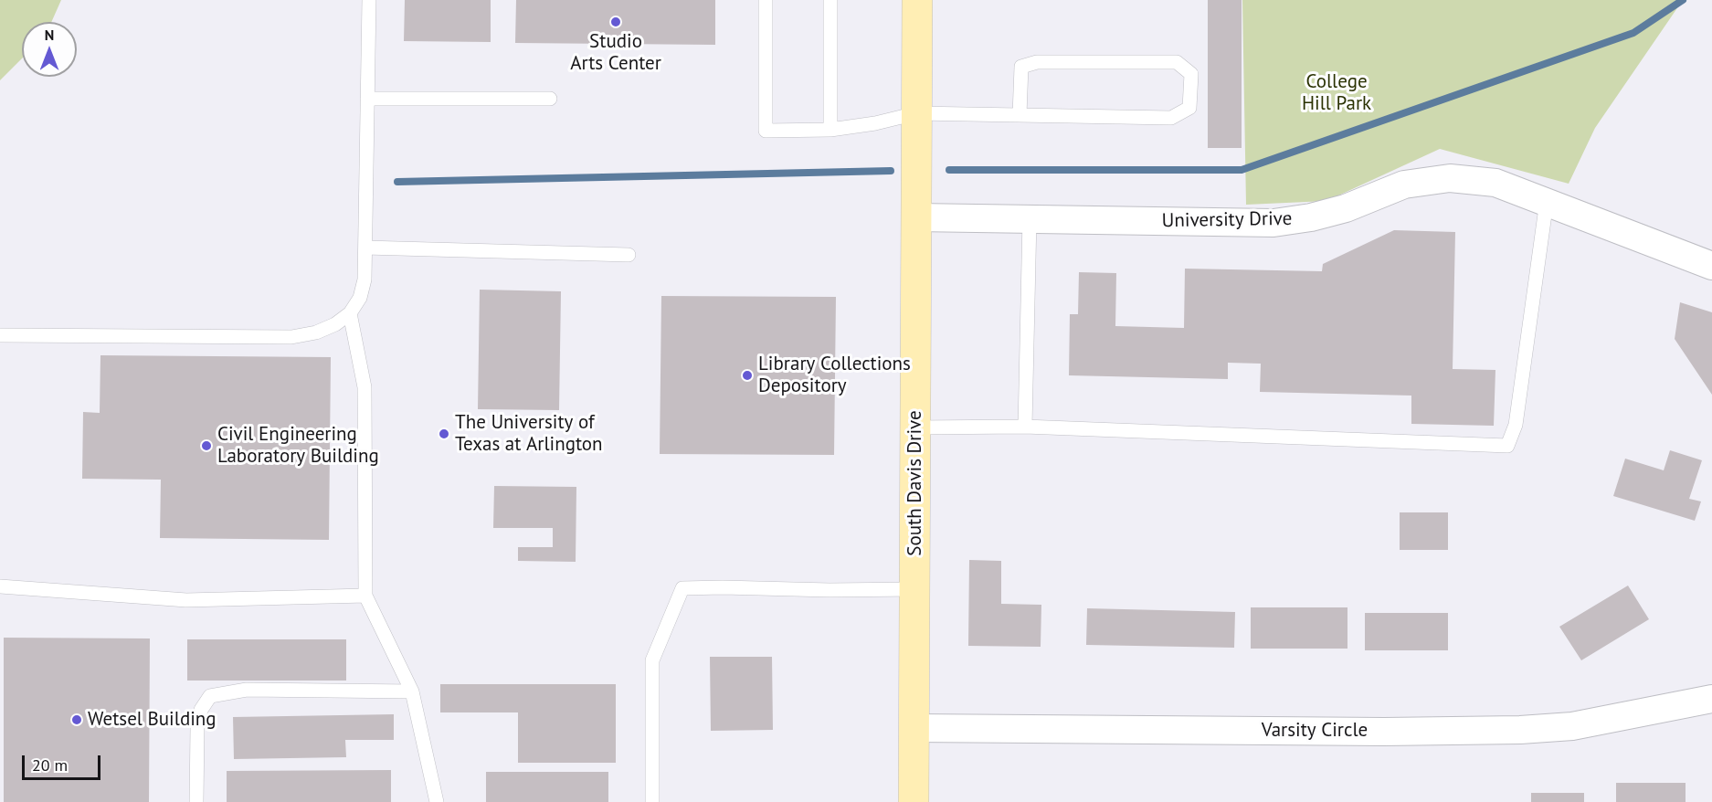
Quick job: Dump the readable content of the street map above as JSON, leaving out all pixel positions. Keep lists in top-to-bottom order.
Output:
{
  "streets": {
    "street": ["University Drive", "South Davis Drive", "Varsity Circle"]
  },
  "crossings": [
    ["University Drive", "South Davis Drive"],
    ["South Davis Drive", "Varsity Circle"]
  ],
  "parks": ["College Hill Park"],
  "places": [
    "Studio Arts Center",
    "Library Collections Depository",
    "The University of Texas at Arlington",
    "Civil Engineering Laboratory Building",
    "Wetsel Building"
  ],
  "scale_bar": "20 m",
  "north": "top"
}
